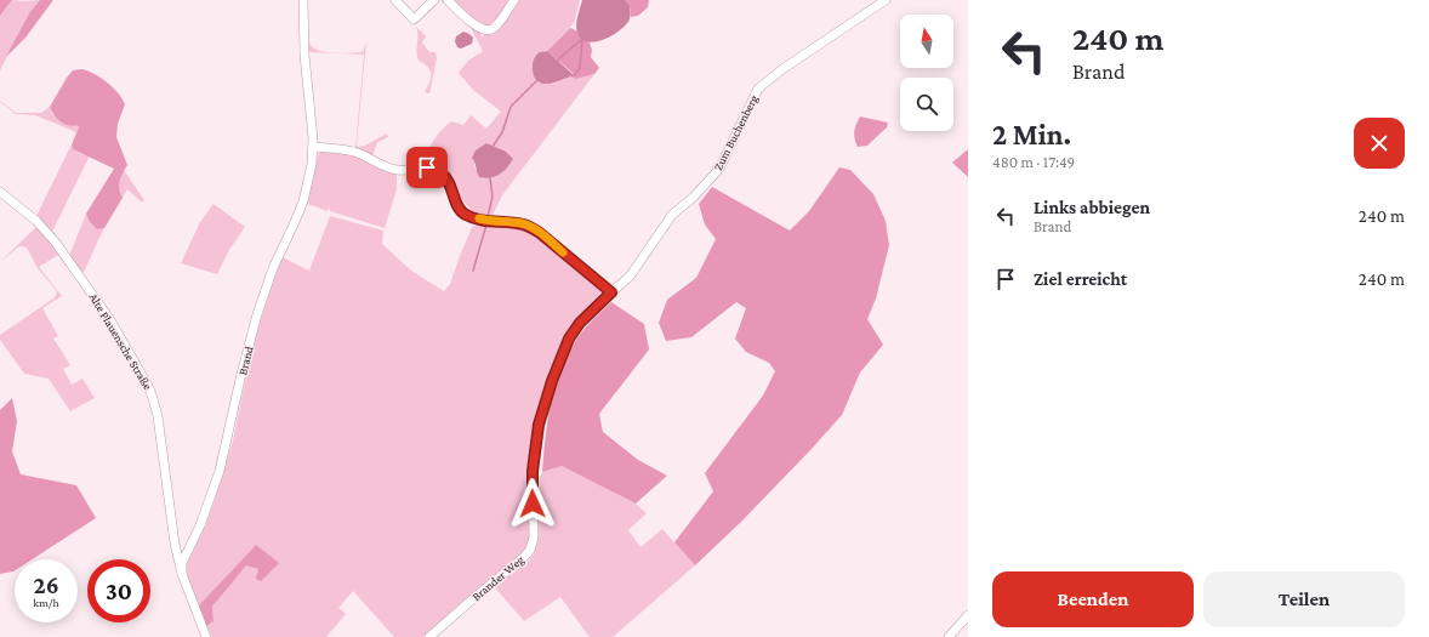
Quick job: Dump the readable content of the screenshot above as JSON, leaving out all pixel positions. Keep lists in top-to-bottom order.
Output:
{
  "streets": {
    "street": [
      "Zum Buchenberg",
      "Alte Plauensche Straße",
      "Brand",
      "Brander Weg"
    ]
  },
  "crossings": [
    ["Zum Buchenberg", "Brander Weg"],
    ["Alte Plauensche Straße", "Brand"]
  ],
  "north": "top",
  "page": {
    "turn": ["240 m", "Brand"],
    "heading": ["2 Min.", "480 m · 17:49"],
    "list": [
      {
        "name": "Links abbiegen",
        "note": "Brand",
        "value": "240 m"
      },
      {
        "name": "Ziel erreicht",
        "value": "240 m"
      }
    ],
    "speed": "26 km/h",
    "limit": "30",
    "buttons": ["Beenden", "Teilen"]
  }
}
